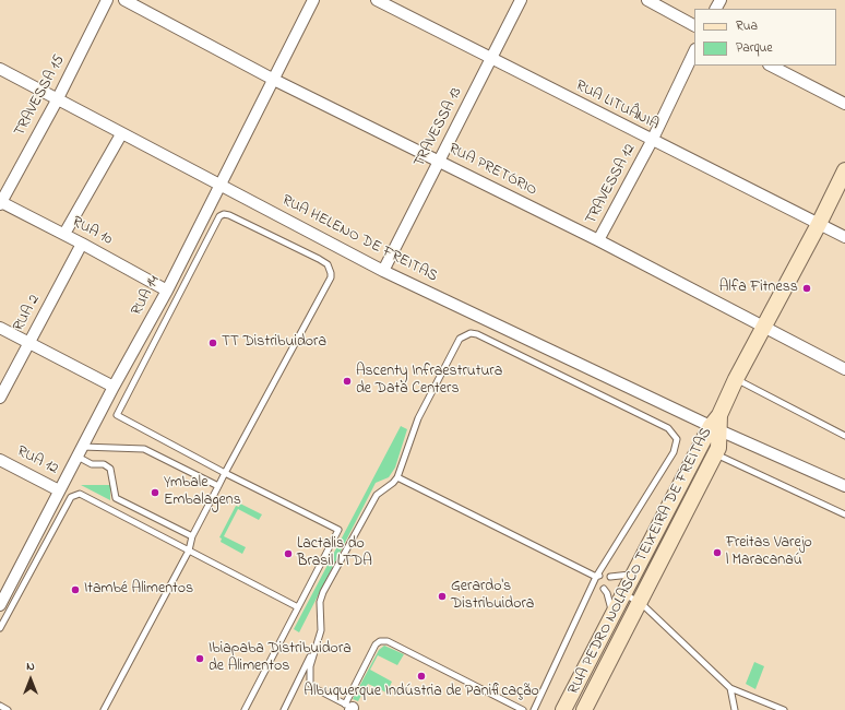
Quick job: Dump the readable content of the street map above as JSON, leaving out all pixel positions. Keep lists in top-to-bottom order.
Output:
{
  "streets": {
    "main road": ["RUA PEDRO NOLASCO TEIXEIRA DE FREITAS"],
    "street": [
      "TRAVESSA 15",
      "RUA LITUÂNIA",
      "TRAVESSA 13",
      "RUA PRETÓRIO",
      "TRAVESSA 12",
      "RUA 10",
      "RUA HELENO DE FREITAS",
      "RUA 14",
      "RUA 2",
      "RUA 12"
    ]
  },
  "crossings": [
    ["TRAVESSA 15", "RUA 10"],
    ["TRAVESSA 15", "RUA HELENO DE FREITAS"],
    ["RUA LITUÂNIA", "TRAVESSA 13"],
    ["RUA LITUÂNIA", "TRAVESSA 12"],
    ["RUA LITUÂNIA", "RUA PEDRO NOLASCO TEIXEIRA DE FREITAS"],
    ["TRAVESSA 13", "RUA PRETÓRIO"],
    ["TRAVESSA 13", "RUA HELENO DE FREITAS"],
    ["RUA PRETÓRIO", "TRAVESSA 12"],
    ["RUA PRETÓRIO", "RUA 14"],
    ["RUA PRETÓRIO", "RUA PEDRO NOLASCO TEIXEIRA DE FREITAS"],
    ["RUA 10", "RUA 14"],
    ["RUA 10", "RUA 2"],
    ["RUA HELENO DE FREITAS", "RUA 14"],
    ["RUA HELENO DE FREITAS", "RUA PEDRO NOLASCO TEIXEIRA DE FREITAS"],
    ["RUA 14", "RUA 12"]
  ],
  "places": [
    "Alfa Fitness",
    "TT Distribuidora",
    "Ascenty Infraestrutura de Data Centers",
    "Ymbale Embalagens",
    "Freitas Varejo | Maracanaú",
    "Lactalis do Brasil LTDA",
    "Itambé Alimentos",
    "Gerardo's Distribuidora",
    "Ibiapaba Distribuidora de Alimentos",
    "Albuquerque Indústria de Panificação"
  ],
  "legend": ["Rua", "Parque"],
  "north": "top"
}
